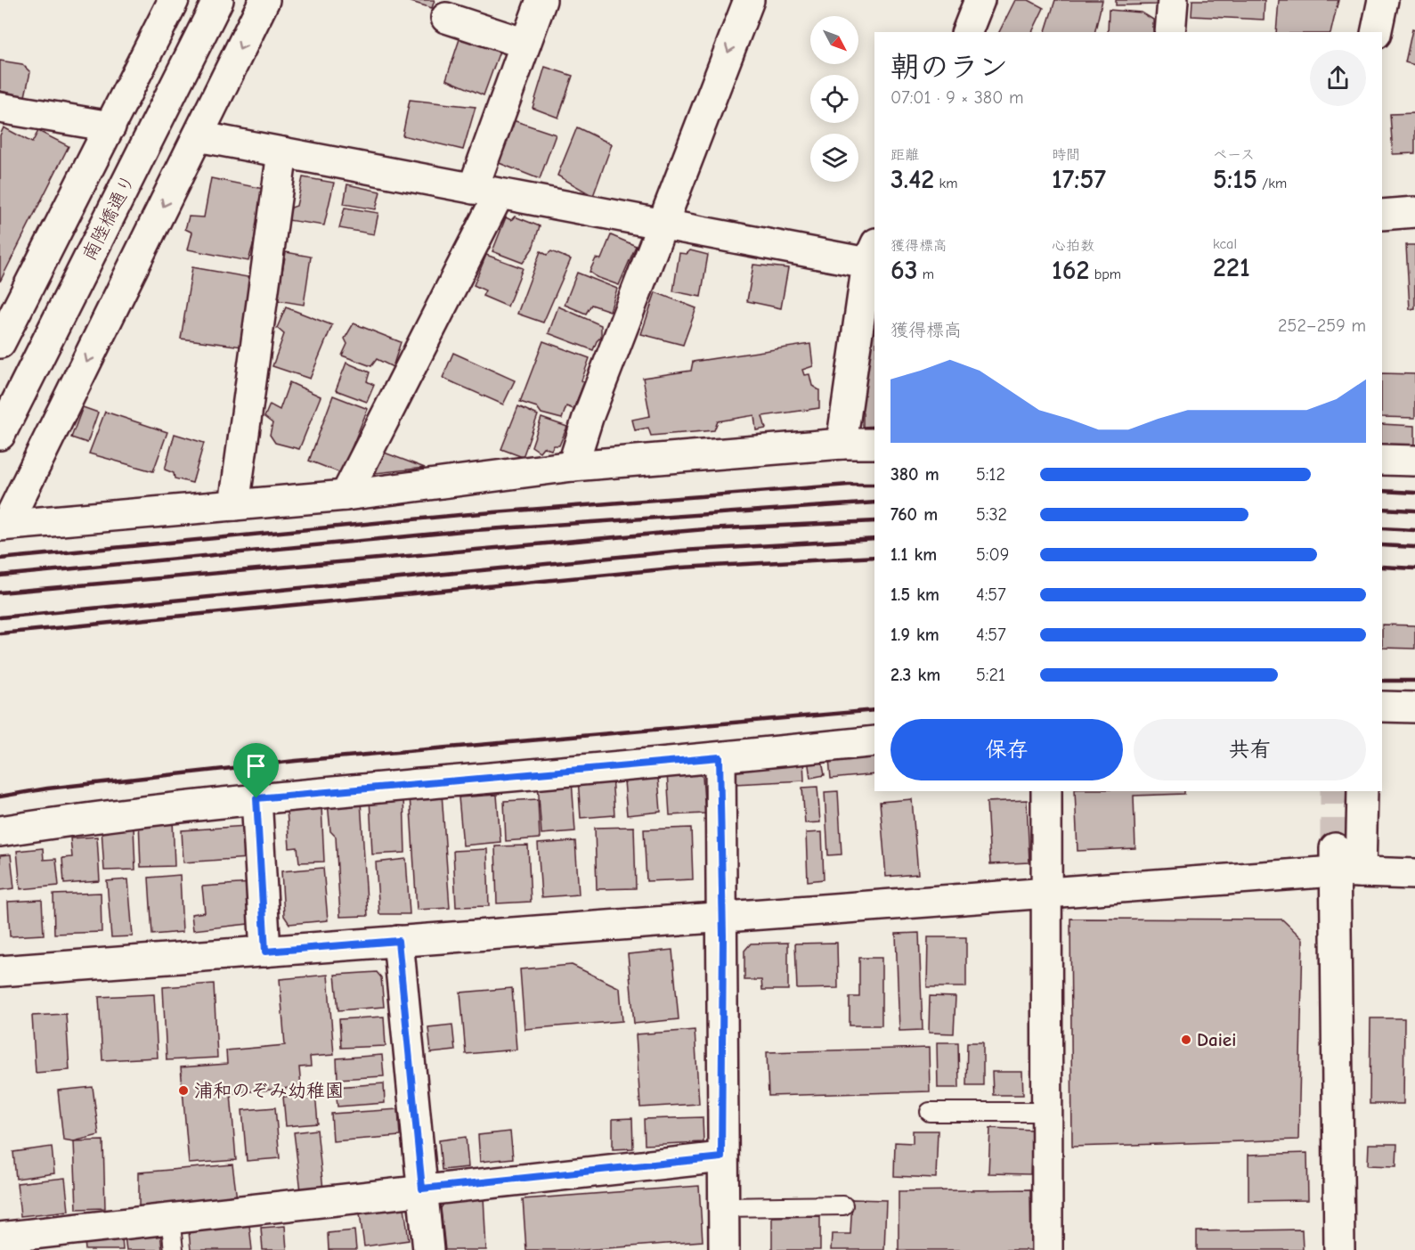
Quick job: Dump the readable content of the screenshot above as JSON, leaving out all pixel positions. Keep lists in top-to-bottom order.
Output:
{
  "streets": {
    "street": ["南陸橋通り"]
  },
  "places": ["Daiei", "浦和のぞみ幼稚園"],
  "north": "bottom right",
  "page": {
    "heading": ["朝のラン", "07:01 · 9 × 380 m"],
    "stats": [
      ["距離", "3.42 km"],
      ["時間", "17:57"],
      ["ペース", "5:15 /km"],
      ["獲得標高", "63 m"],
      ["心拍数", "162 bpm"],
      ["kcal", "221"]
    ],
    "chart": ["獲得標高", "252–259 m"],
    "list": [
      {
        "name": "380 m",
        "note": "5:12"
      },
      {
        "name": "760 m",
        "note": "5:32"
      },
      {
        "name": "1.1 km",
        "note": "5:09"
      },
      {
        "name": "1.5 km",
        "note": "4:57"
      },
      {
        "name": "1.9 km",
        "note": "4:57"
      },
      {
        "name": "2.3 km",
        "note": "5:21"
      }
    ],
    "buttons": ["保存", "共有"]
  }
}
